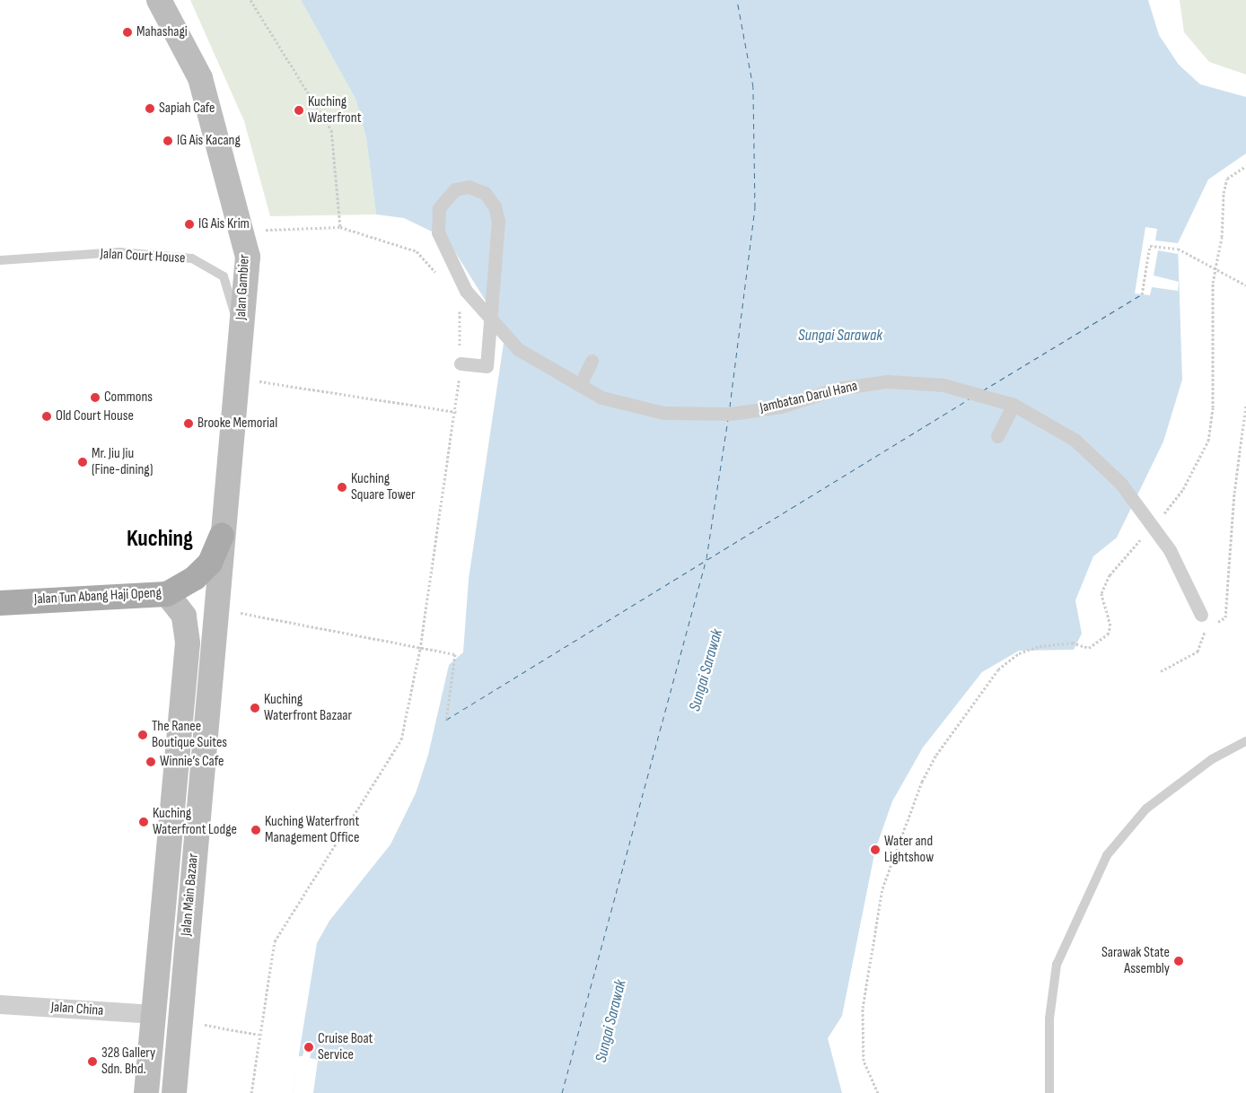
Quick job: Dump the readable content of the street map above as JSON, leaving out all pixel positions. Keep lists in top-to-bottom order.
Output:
{
  "streets": {
    "main road": ["Jalan Gambier", "Jalan Tun Abang Haji Openg", "Jalan Main Bazaar"],
    "street": ["Jambatan Darul Hana", "Jalan China"],
    "lane": ["Jalan Court House"]
  },
  "crossings": [
    ["Jalan Court House", "Jalan Gambier"],
    ["Jalan Gambier", "Jalan Tun Abang Haji Openg"],
    ["Jalan Gambier", "Jalan Main Bazaar"],
    ["Jalan Tun Abang Haji Openg", "Jalan Main Bazaar"],
    ["Jalan Main Bazaar", "Jalan China"]
  ],
  "districts": ["Kuching"],
  "water": ["Sungai Sarawak"],
  "places": [
    "Mahashagi",
    "Sapiah Cafe",
    "Kuching Waterfront",
    "IG Ais Kacang",
    "IG Ais Krim",
    "Commons",
    "Old Court House",
    "Brooke Memorial",
    "Mr. Jiu Jiu (Fine-dining)",
    "Kuching Square Tower",
    "Kuching Waterfront Bazaar",
    "The Ranee Boutique Suites",
    "Winnie’s Cafe",
    "Kuching Waterfront Lodge",
    "Kuching Waterfront Management Office",
    "Water and Lightshow",
    "Sarawak State Assembly",
    "Cruise Boat Service",
    "328 Gallery Sdn. Bhd."
  ]
}
